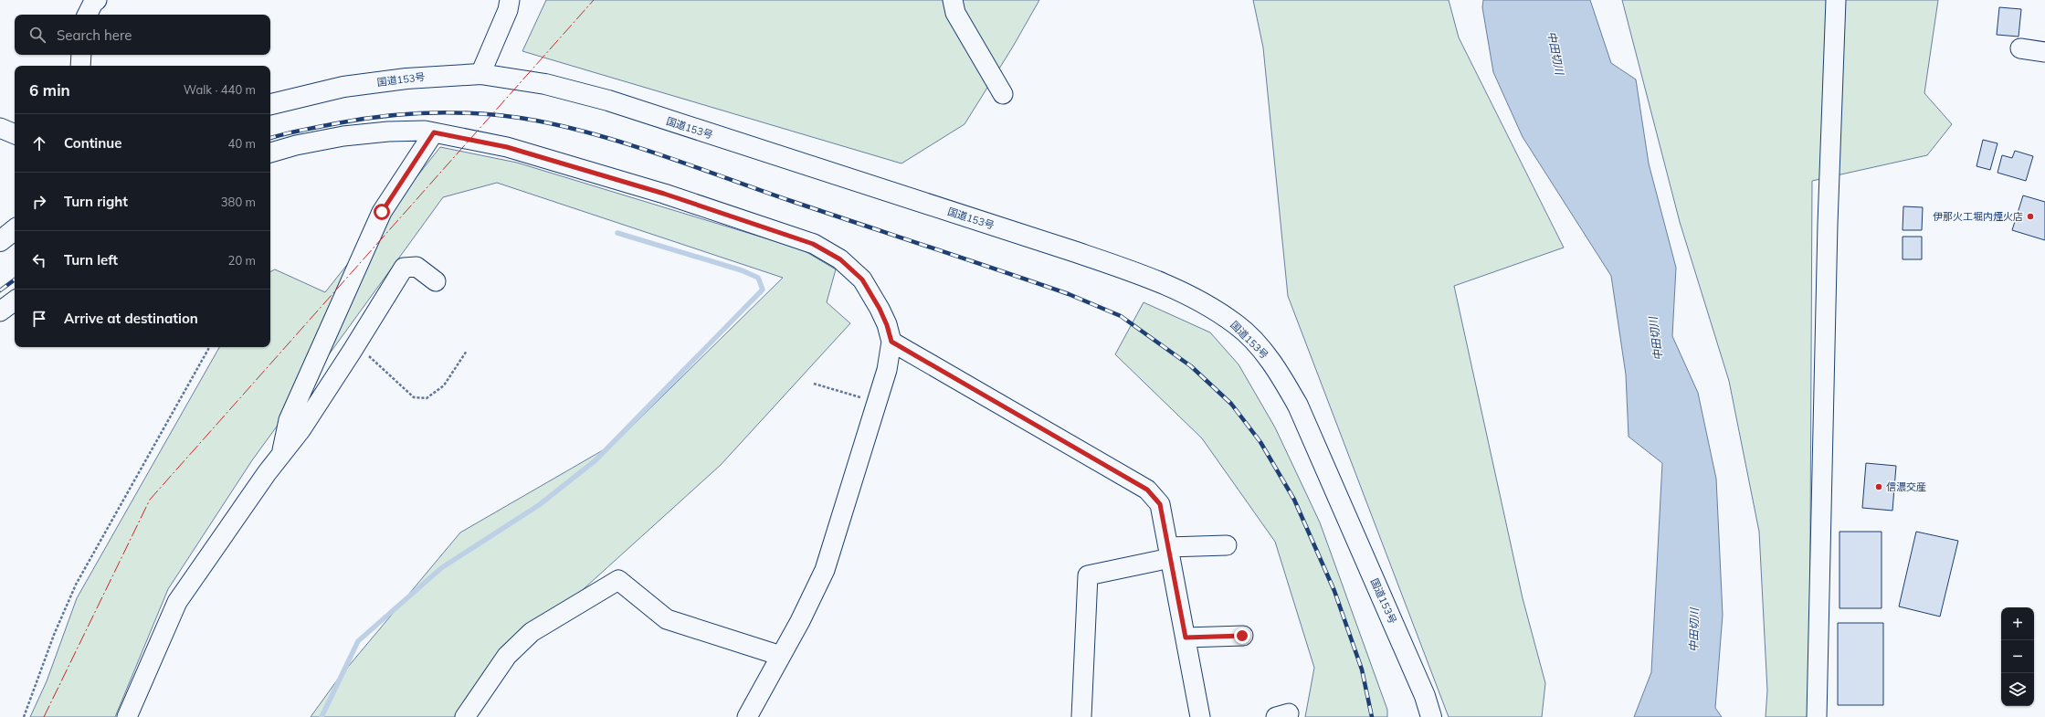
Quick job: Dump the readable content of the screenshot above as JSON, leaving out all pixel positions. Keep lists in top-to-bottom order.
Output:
{
  "streets": {
    "highway": ["国道153号"]
  },
  "water": ["中田切川"],
  "places": ["伊那火工堀内煙火店", "信濃交産"],
  "page": {
    "search": "Search here",
    "heading": ["6 min", "Walk · 440 m"],
    "list": [
      ["Continue", "40 m"],
      ["Turn right", "380 m"],
      ["Turn left", "20 m"],
      "Arrive at destination"
    ],
    "map_buttons": ["+", "−"]
  }
}
